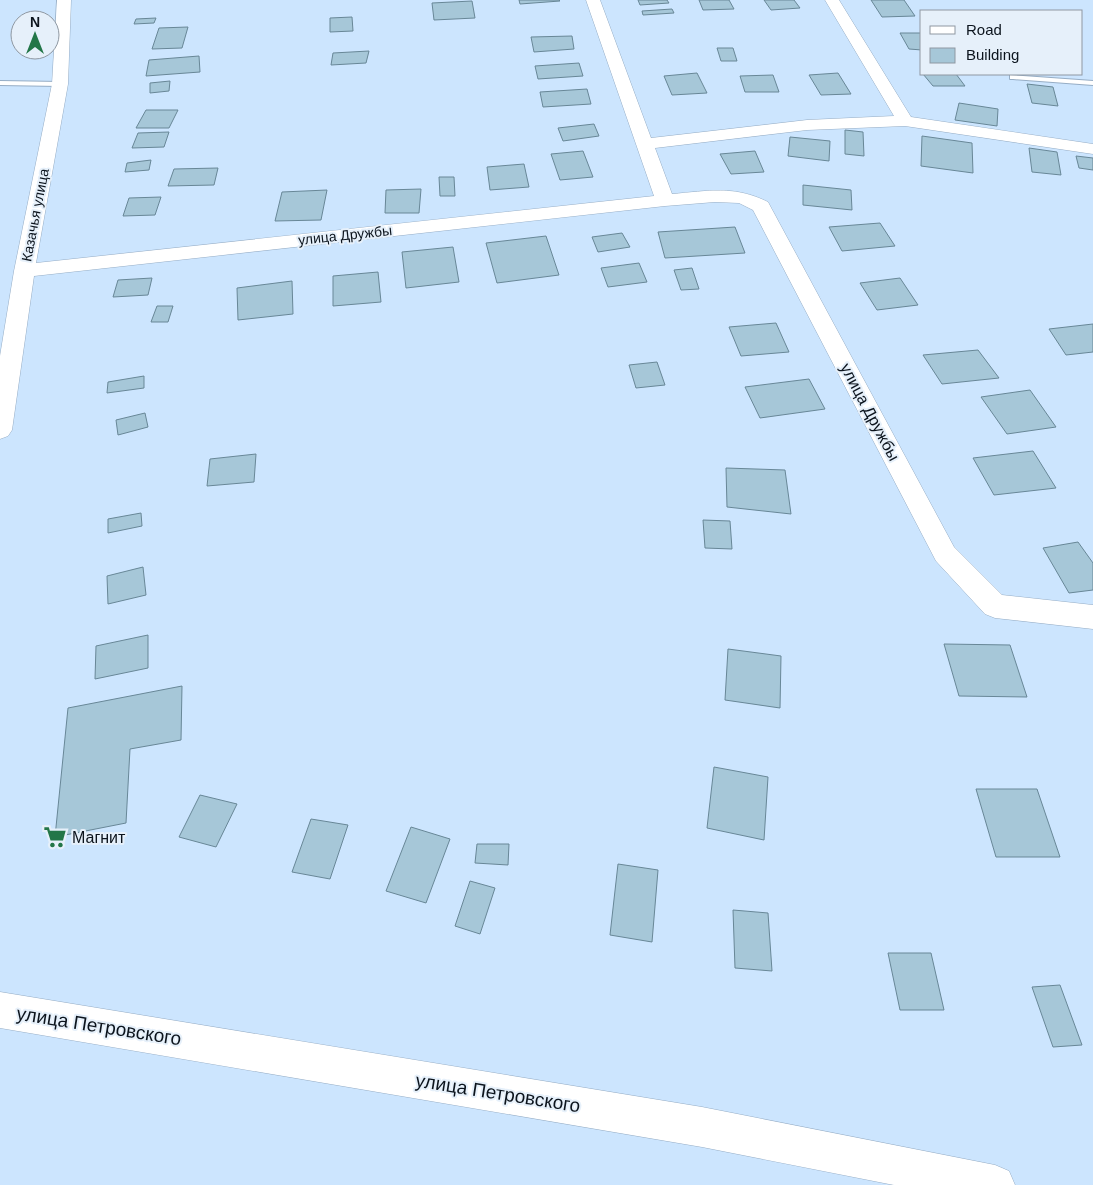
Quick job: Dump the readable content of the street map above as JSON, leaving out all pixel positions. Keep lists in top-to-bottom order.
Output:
{
  "streets": {
    "street": ["Казачья улица", "улица Дружбы", "улица Петровского"]
  },
  "crossings": [
    ["Казачья улица", "улица Дружбы"]
  ],
  "places": {
    "supermarket": ["Магнит"]
  },
  "legend": ["Road", "Building"],
  "north": "top"
}
